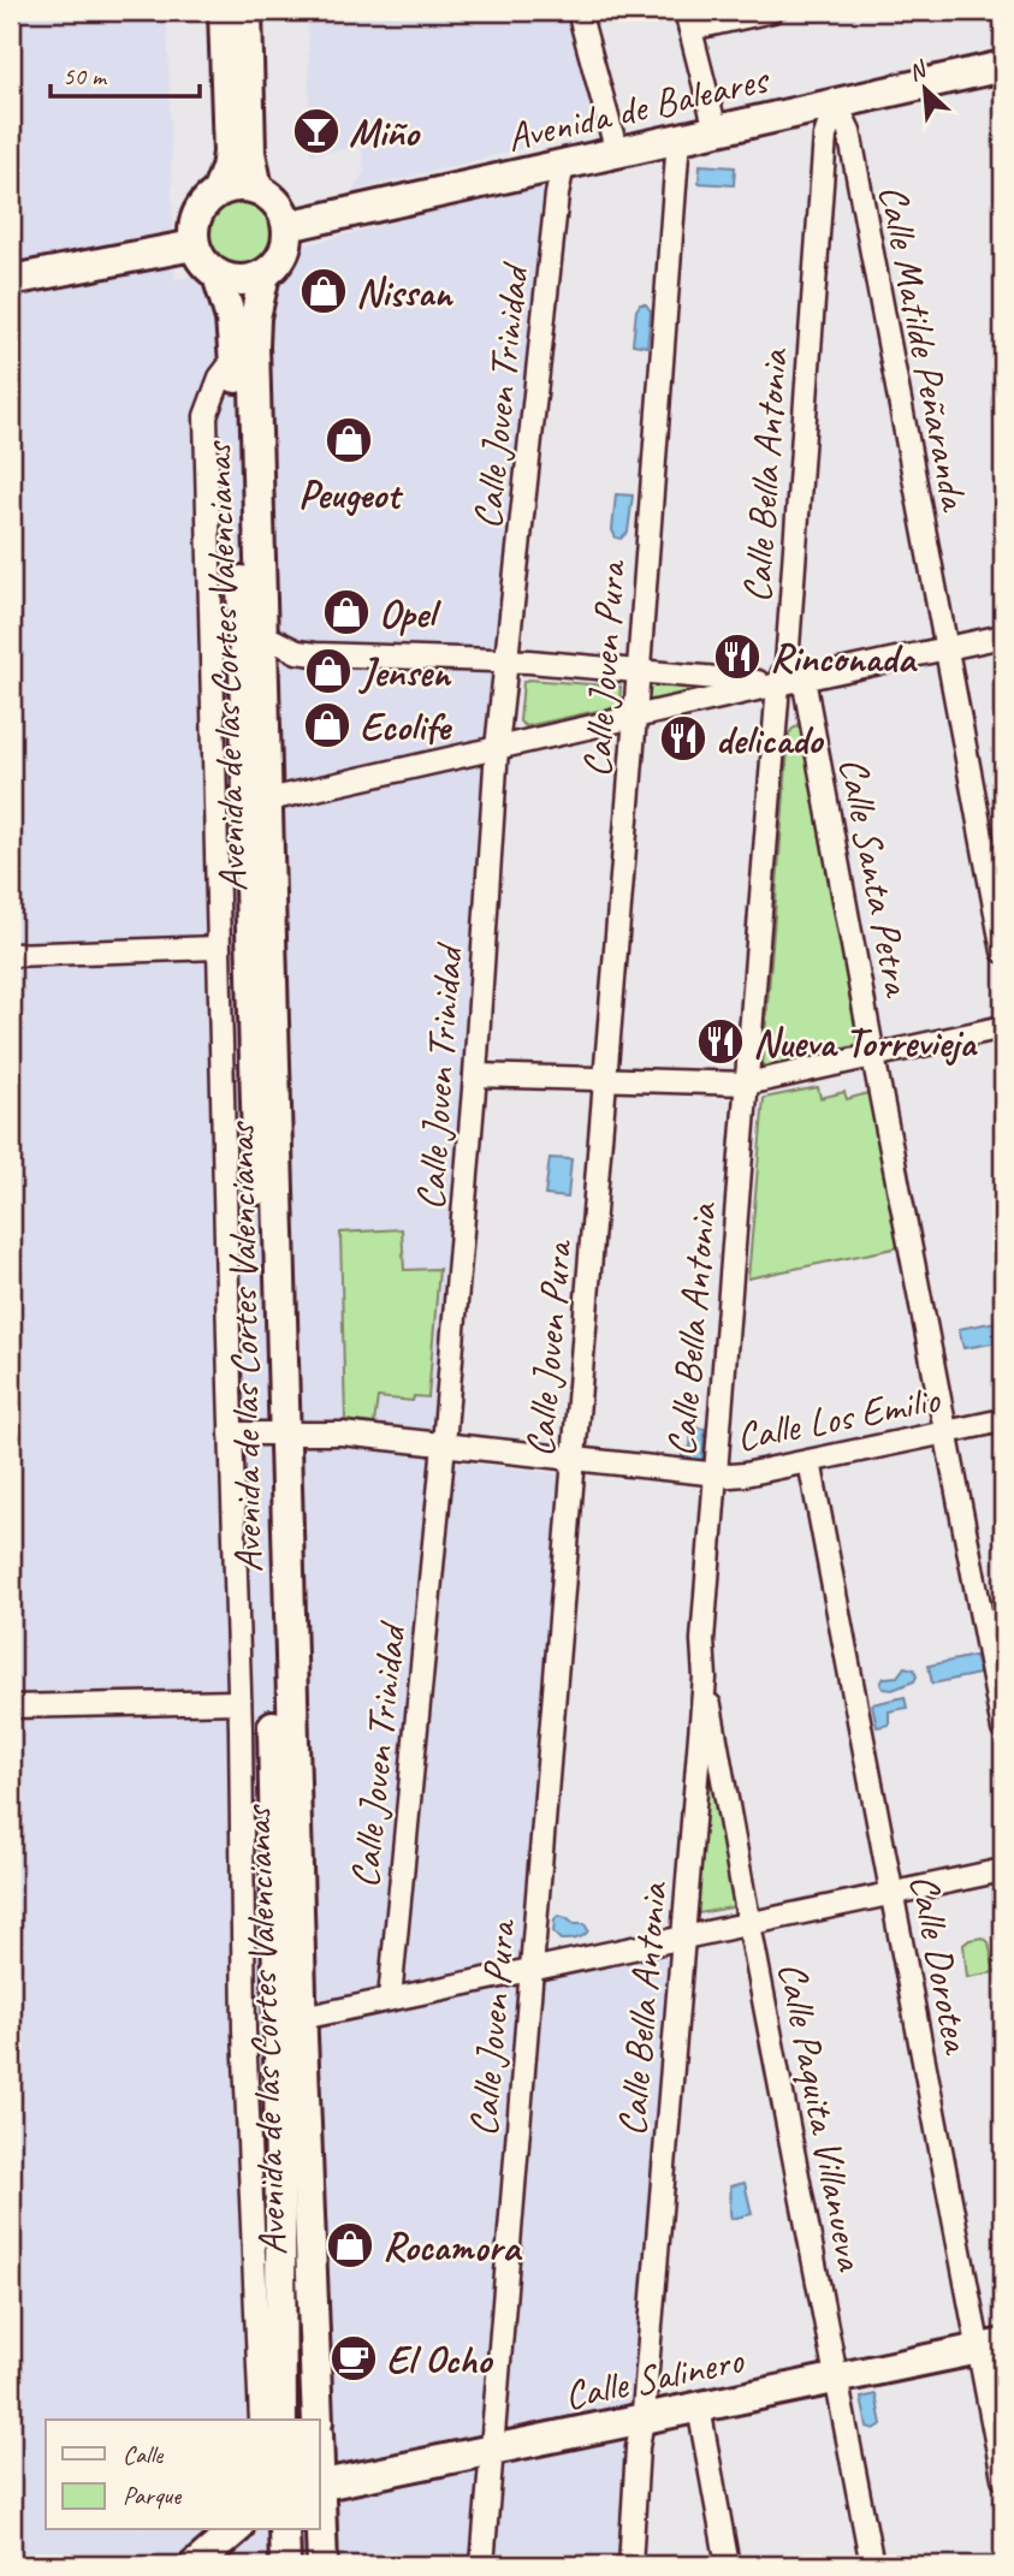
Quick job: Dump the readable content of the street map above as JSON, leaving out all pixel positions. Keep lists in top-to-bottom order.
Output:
{
  "streets": {
    "main road": ["Avenida de Baleares", "Avenida de las Cortes Valencianas", "Calle Salinero"],
    "street": [
      "Calle Matilde Peñaranda",
      "Calle Joven Trinidad",
      "Calle Bella Antonia",
      "Calle Joven Pura",
      "Calle Santa Petra",
      "Calle Los Emilio",
      "Calle Dorotea",
      "Calle Paquita Villanueva"
    ]
  },
  "crossings": [
    ["Avenida de Baleares", "Calle Matilde Peñaranda"],
    ["Avenida de Baleares", "Calle Joven Trinidad"],
    ["Avenida de Baleares", "Calle Bella Antonia"],
    ["Avenida de Baleares", "Avenida de las Cortes Valencianas"],
    ["Avenida de Baleares", "Calle Joven Pura"],
    ["Calle Matilde Peñaranda", "Calle Bella Antonia"],
    ["Calle Joven Trinidad", "Calle Los Emilio"],
    ["Calle Bella Antonia", "Calle Los Emilio"],
    ["Calle Bella Antonia", "Calle Paquita Villanueva"],
    ["Calle Bella Antonia", "Calle Salinero"],
    ["Avenida de las Cortes Valencianas", "Calle Los Emilio"],
    ["Calle Joven Pura", "Calle Los Emilio"],
    ["Calle Joven Pura", "Calle Salinero"],
    ["Calle Santa Petra", "Calle Los Emilio"],
    ["Calle Los Emilio", "Calle Dorotea"],
    ["Calle Dorotea", "Calle Salinero"],
    ["Calle Paquita Villanueva", "Calle Salinero"]
  ],
  "places": {
    "bar": ["Miño"],
    "shop": [
      "Nissan",
      "Peugeot",
      "Opel",
      "Jensen",
      "Ecolife",
      "Rocamora"
    ],
    "restaurant": ["Rinconada", "delicado", "Nueva Torrevieja"],
    "cafe": ["El Ocho"]
  },
  "legend": ["Calle", "Parque"],
  "scale_bar": "50 m",
  "north": "top left"
}
